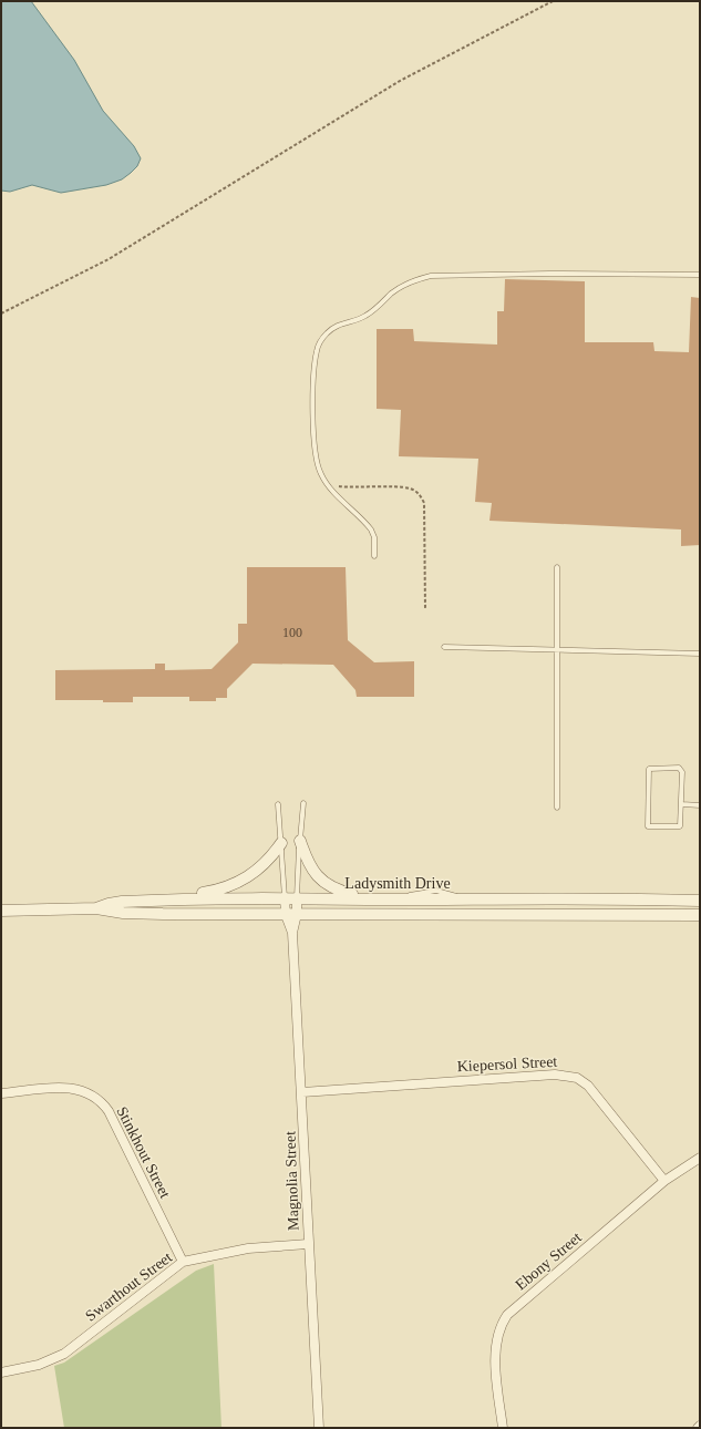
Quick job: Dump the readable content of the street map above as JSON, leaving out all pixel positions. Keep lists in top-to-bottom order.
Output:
{
  "streets": {
    "street": [
      "Ladysmith Drive",
      "Kiepersol Street",
      "Stinkhout Street",
      "Magnolia Street",
      "Ebony Street",
      "Swarthout Street"
    ]
  },
  "crossings": [
    ["Ladysmith Drive", "Magnolia Street"],
    ["Kiepersol Street", "Magnolia Street"],
    ["Kiepersol Street", "Ebony Street"],
    ["Stinkhout Street", "Swarthout Street"],
    ["Magnolia Street", "Swarthout Street"]
  ],
  "house_numbers": ["100"]
}
